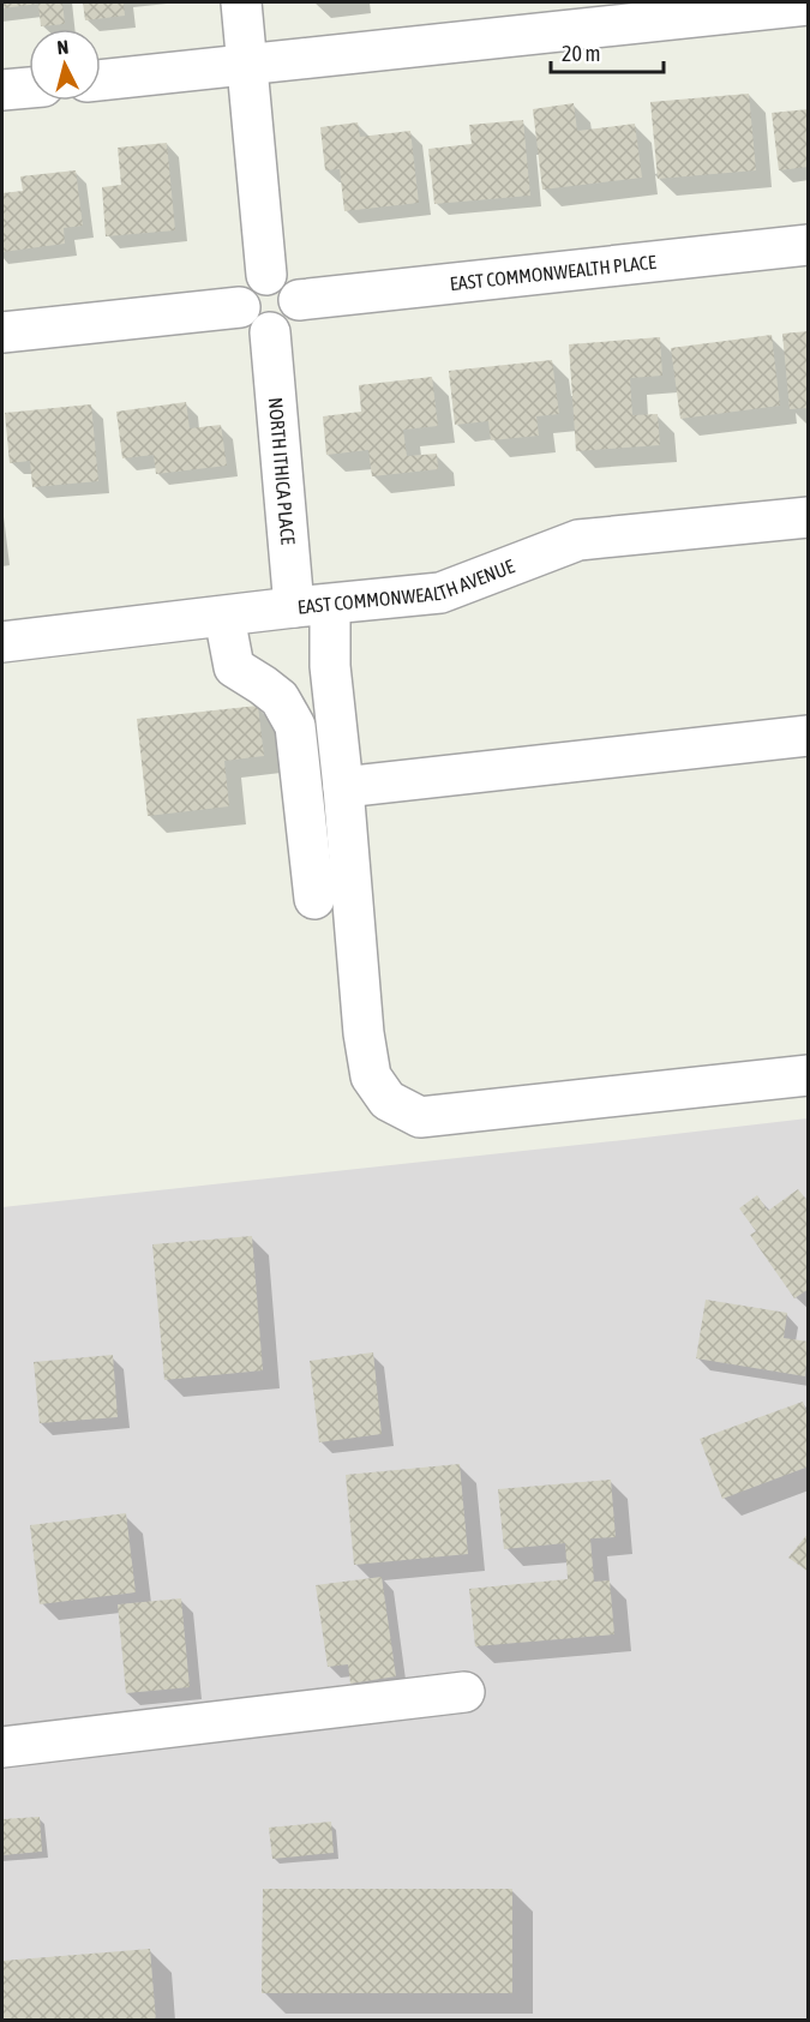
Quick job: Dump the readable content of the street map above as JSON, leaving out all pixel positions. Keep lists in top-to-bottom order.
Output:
{
  "streets": {
    "street": ["EAST COMMONWEALTH PLACE", "NORTH ITHICA PLACE", "EAST COMMONWEALTH AVENUE"]
  },
  "crossings": [
    ["EAST COMMONWEALTH PLACE", "NORTH ITHICA PLACE"],
    ["NORTH ITHICA PLACE", "EAST COMMONWEALTH AVENUE"]
  ],
  "scale_bar": "20 m",
  "north": "top"
}
